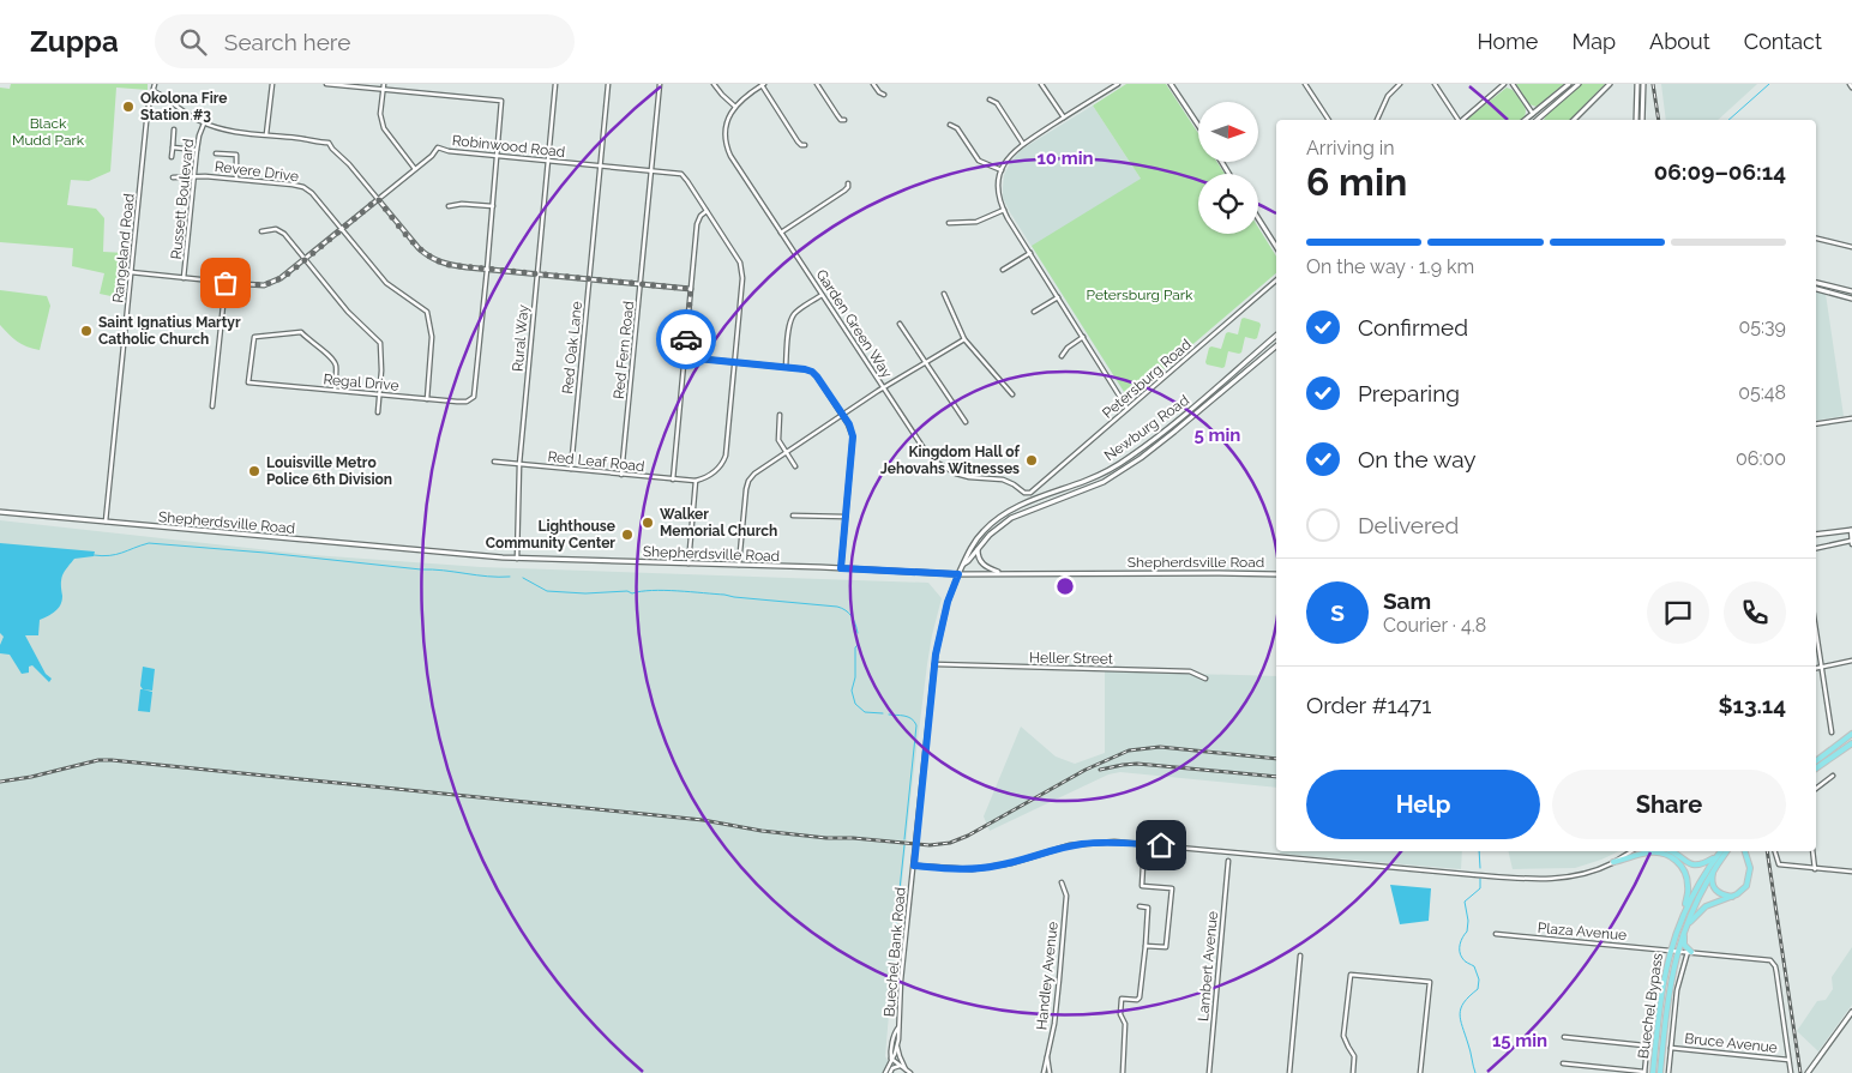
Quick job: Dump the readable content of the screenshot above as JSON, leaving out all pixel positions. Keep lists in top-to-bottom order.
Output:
{
  "streets": {
    "main road": ["Newburg Road", "Shepherdsville Road", "Buechel Bypass"],
    "street": [
      "Robinwood Road",
      "Revere Drive",
      "Russett Boulevard",
      "Rangeland Road",
      "Garden Green Way",
      "Rural Way",
      "Red Oak Lane",
      "Red Fern Road",
      "Petersburg Road",
      "Regal Drive",
      "Red Leaf Road",
      "Heller Street",
      "Plaza Avenue",
      "Buechel Bank Road",
      "Lambert Avenue",
      "Handley Avenue",
      "Bruce Avenue"
    ]
  },
  "crossings": [
    ["Robinwood Road", "Revere Drive"],
    ["Robinwood Road", "Russett Boulevard"],
    ["Robinwood Road", "Rangeland Road"],
    ["Robinwood Road", "Rural Way"],
    ["Robinwood Road", "Red Oak Lane"],
    ["Robinwood Road", "Red Fern Road"],
    ["Revere Drive", "Russett Boulevard"],
    ["Revere Drive", "Regal Drive"],
    ["Rangeland Road", "Shepherdsville Road"],
    ["Garden Green Way", "Petersburg Road"],
    ["Rural Way", "Red Leaf Road"],
    ["Rural Way", "Shepherdsville Road"],
    ["Red Oak Lane", "Red Leaf Road"],
    ["Red Fern Road", "Red Leaf Road"],
    ["Newburg Road", "Shepherdsville Road"],
    ["Newburg Road", "Buechel Bank Road"],
    ["Shepherdsville Road", "Buechel Bank Road"],
    ["Heller Street", "Buechel Bank Road"],
    ["Plaza Avenue", "Buechel Bypass"],
    ["Plaza Avenue", "Bruce Avenue"]
  ],
  "parks": ["Black Mudd Park", "Petersburg Park"],
  "places": [
    "Okolona Fire Station #3",
    "Saint Ignatius Martyr Catholic Church",
    "Kingdom Hall of Jehovahs Witnesses",
    "Louisville Metro Police 6th Division",
    "Walker Memorial Church",
    "Lighthouse Community Center"
  ],
  "north": "right",
  "page": {
    "header": "Zuppa",
    "search": "Search here",
    "nav": [
      "Home",
      "Map",
      "About",
      "Contact"
    ],
    "heading": ["6 min", "Arriving in", "06:09–06:14"],
    "panel": [
      "Sam",
      "Courier · 4.8",
      "Order #1471",
      "$13.14"
    ],
    "bar": "On the way · 1.9 km",
    "list": [
      ["Confirmed", "05:39"],
      ["Preparing", "05:48"],
      ["On the way", "06:00"],
      "Delivered"
    ],
    "round": "S",
    "buttons": ["Help", "Share"]
  },
  "rings": ["10 min", "5 min", "15 min"]
}
